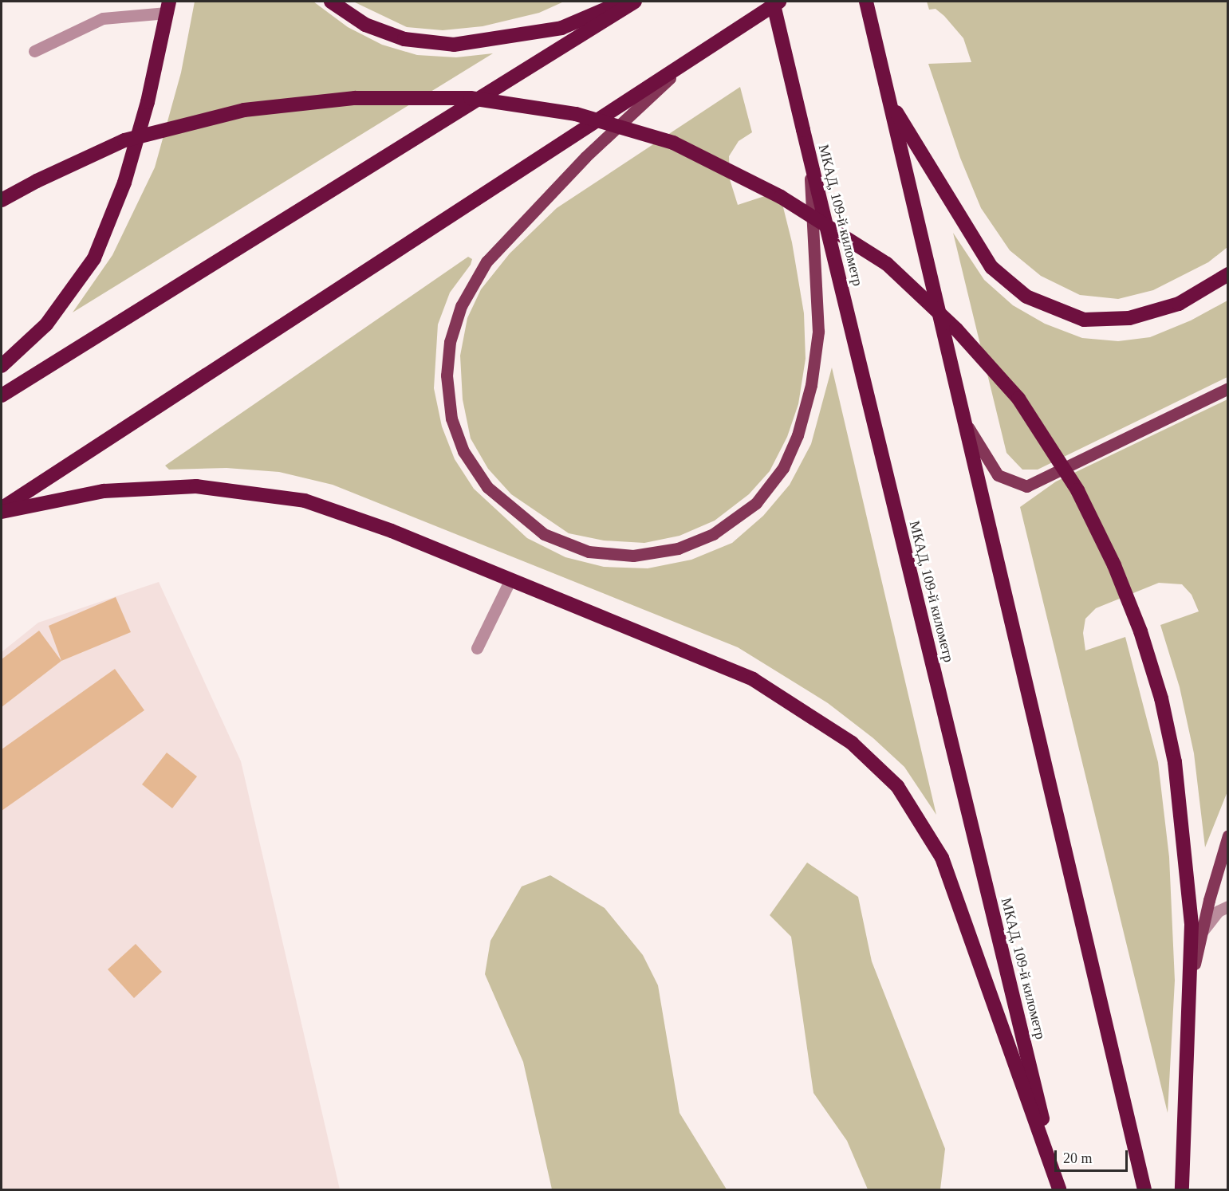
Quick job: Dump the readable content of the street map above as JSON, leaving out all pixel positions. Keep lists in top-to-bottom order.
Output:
{
  "streets": {
    "highway": ["МКАД, 109-й километр"]
  },
  "scale_bar": "20 m"
}
